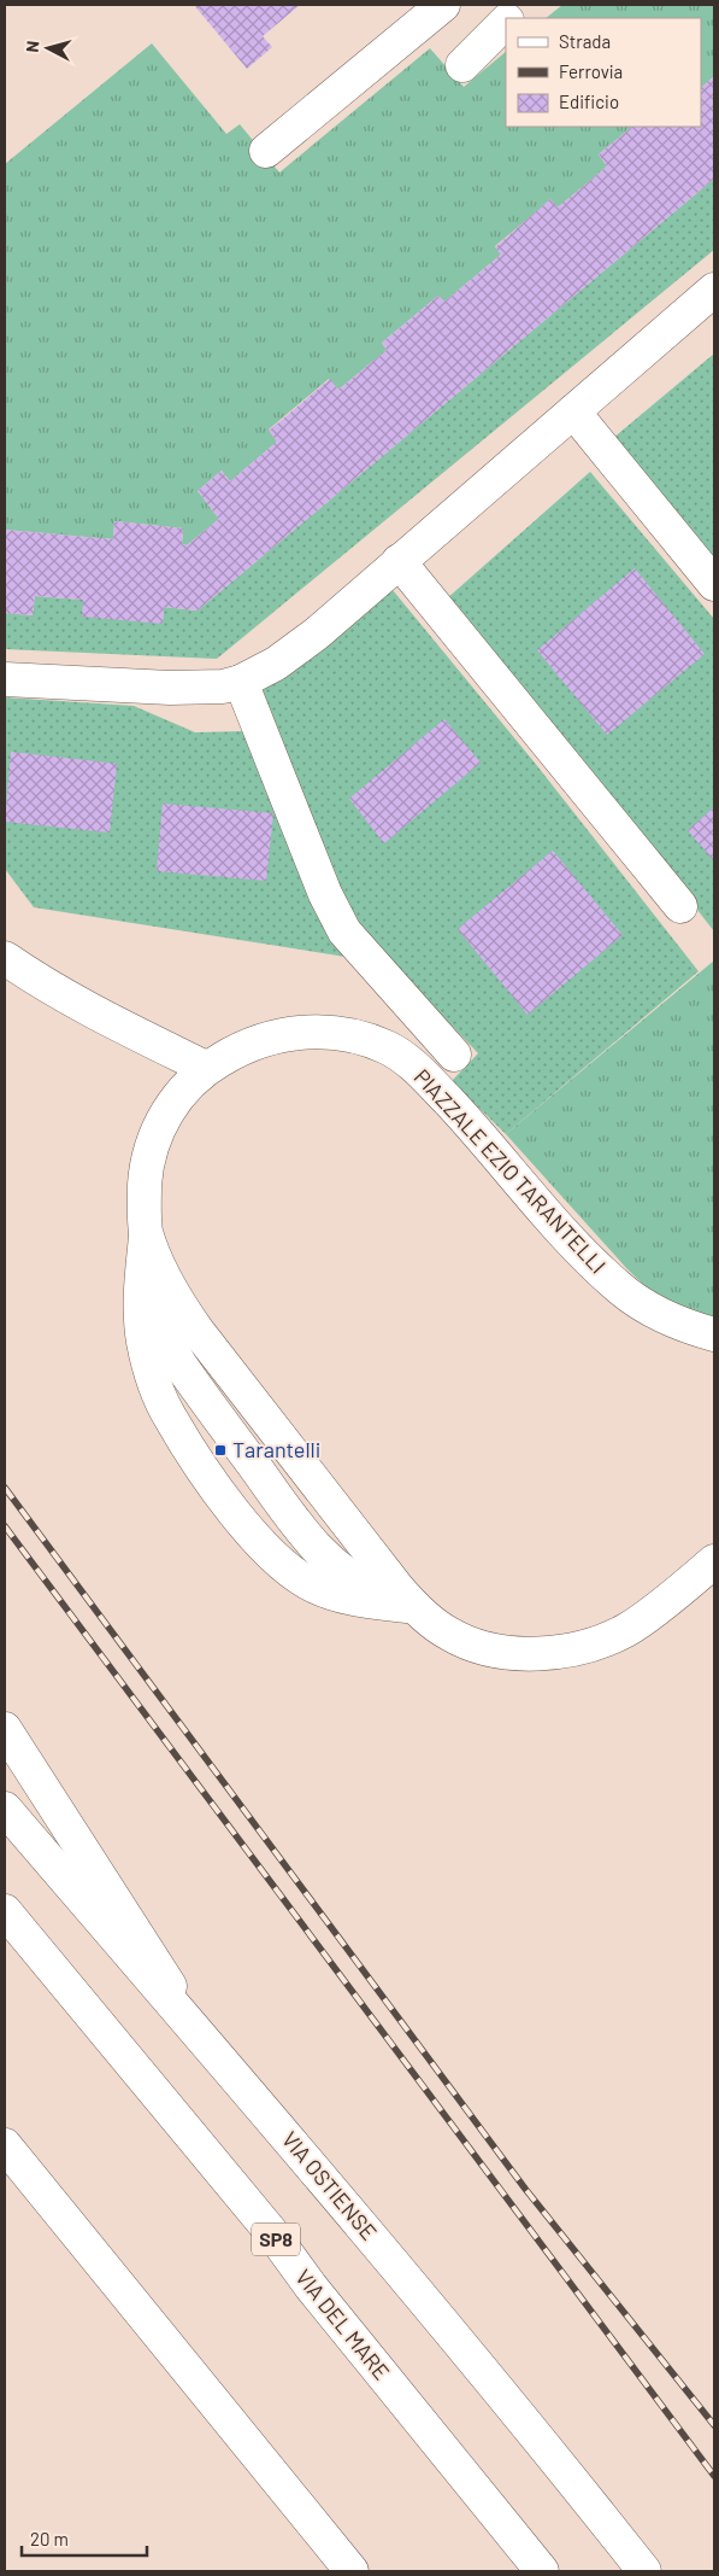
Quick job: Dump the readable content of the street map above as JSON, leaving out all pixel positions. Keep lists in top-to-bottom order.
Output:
{
  "streets": {
    "street": [
      "PIAZZALE EZIO TARANTELLI",
      "VIA OSTIENSE",
      "SP8",
      "VIA DEL MARE"
    ]
  },
  "places": {
    "transit": ["Tarantelli"]
  },
  "legend": ["Strada", "Ferrovia", "Edificio"],
  "scale_bar": "20 m",
  "north": "left"
}
